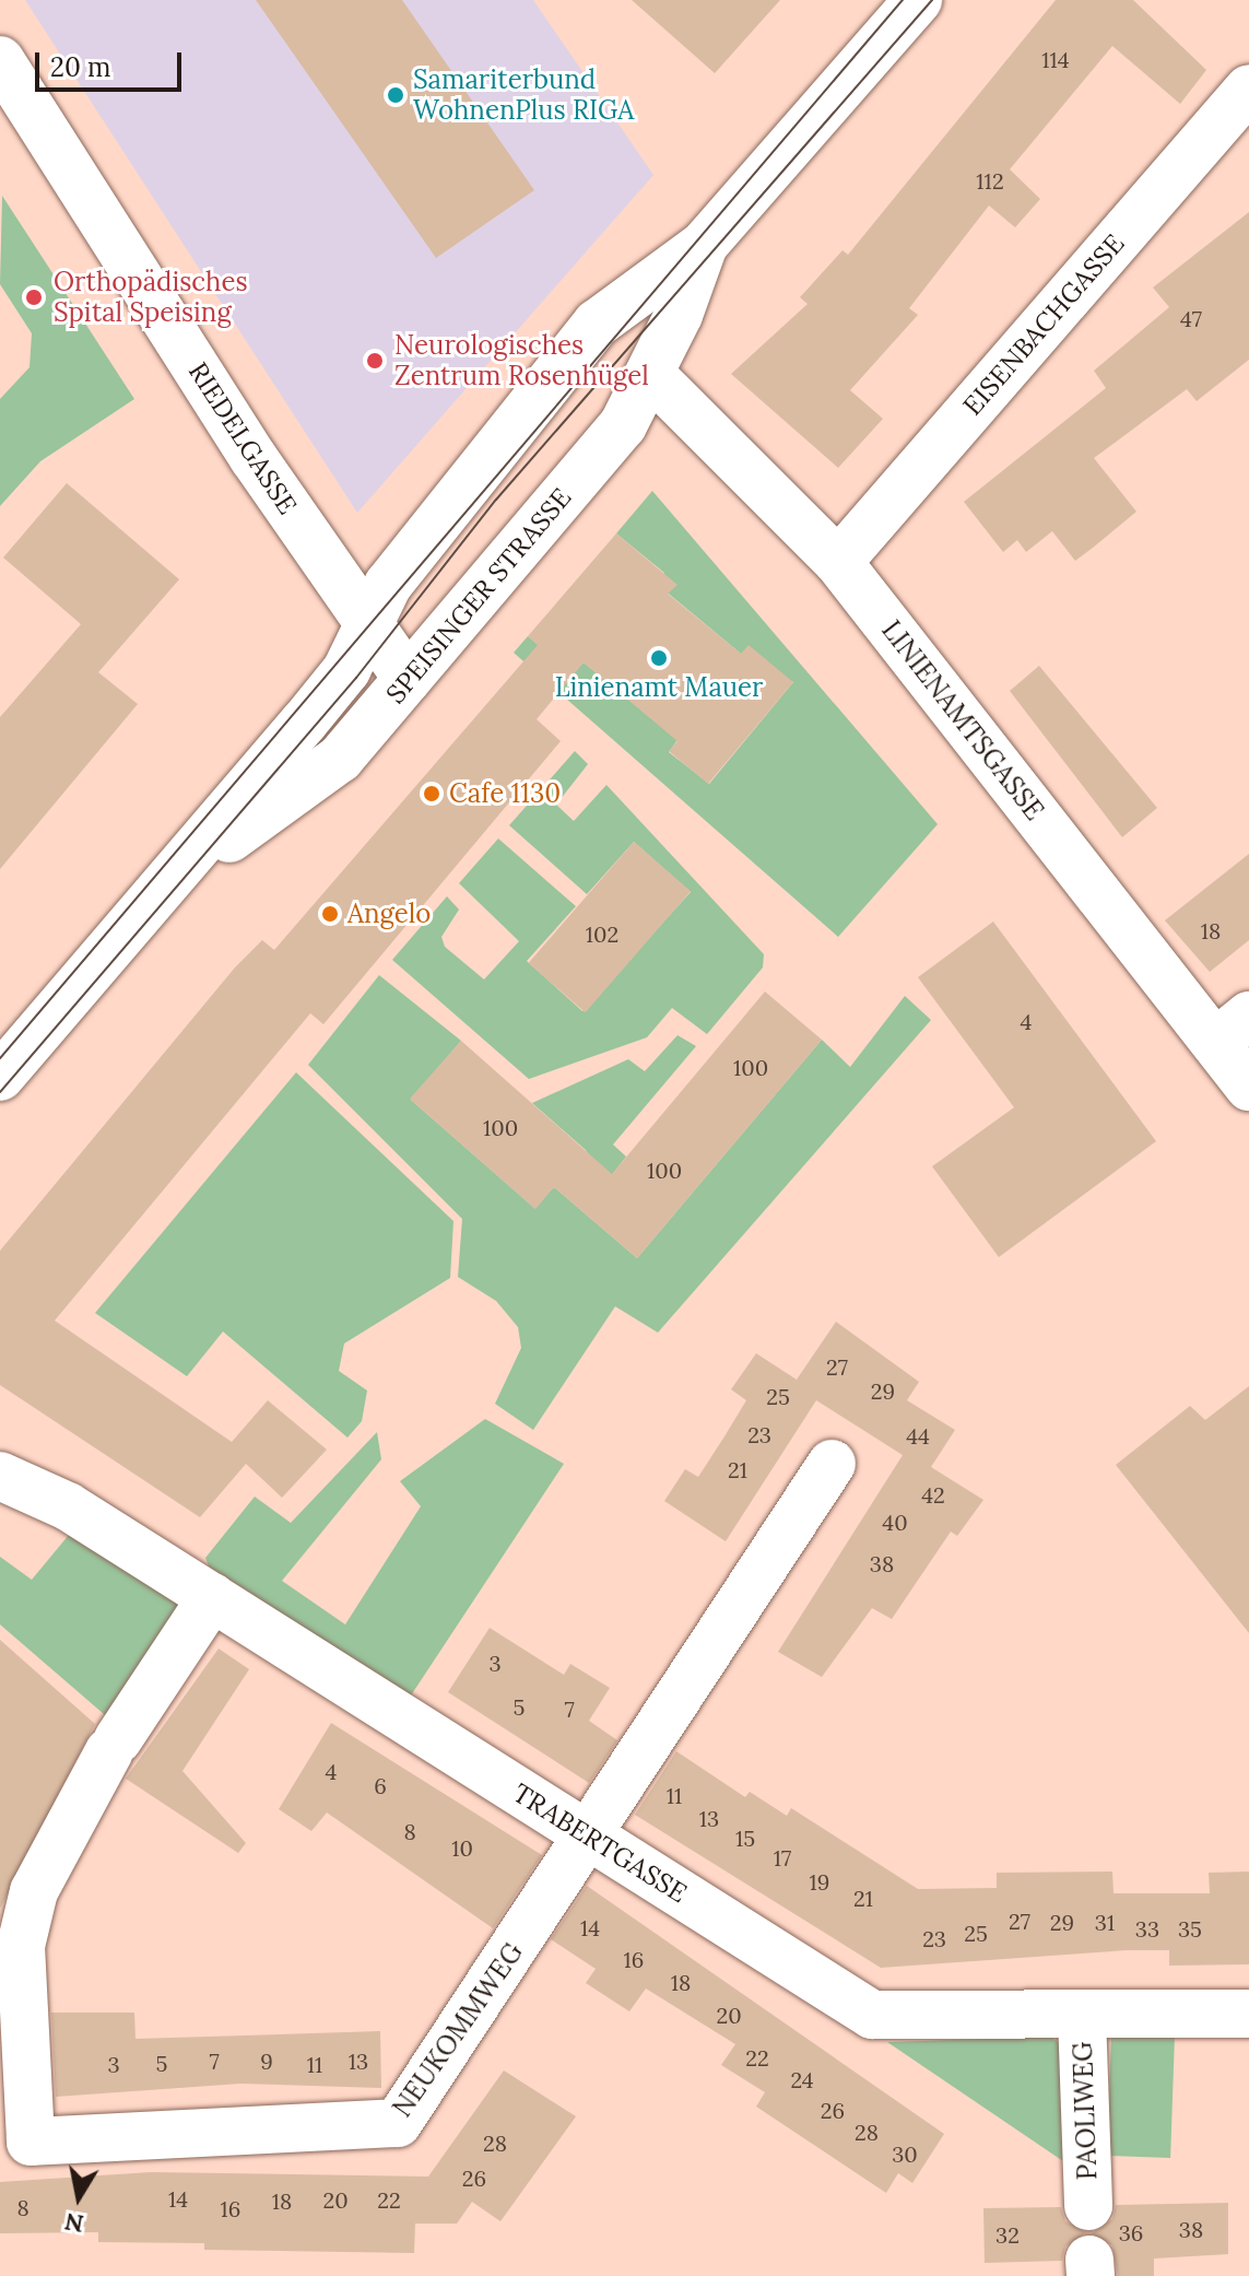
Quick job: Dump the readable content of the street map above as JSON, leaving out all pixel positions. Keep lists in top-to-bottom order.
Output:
{
  "streets": {
    "street": [
      "EISENBACHGASSE",
      "RIEDELGASSE",
      "SPEISINGER STRASSE",
      "LINIENAMTSGASSE",
      "TRABERTGASSE",
      "NEUKOMMWEG",
      "PAOLIWEG"
    ]
  },
  "crossings": [
    ["EISENBACHGASSE", "LINIENAMTSGASSE"],
    ["RIEDELGASSE", "SPEISINGER STRASSE"],
    ["SPEISINGER STRASSE", "LINIENAMTSGASSE"],
    ["TRABERTGASSE", "NEUKOMMWEG"],
    ["TRABERTGASSE", "PAOLIWEG"]
  ],
  "places": [
    "Samariterbund WohnenPlus RIGA",
    "Orthopädisches Spital Speising",
    "Neurologisches Zentrum Rosenhügel",
    "Linienamt Mauer",
    "Cafe 1130",
    "Angelo"
  ],
  "house_numbers": [
    "114",
    "112",
    "47",
    "18",
    "102",
    "4",
    "100",
    "100",
    "100",
    "27",
    "29",
    "25",
    "23",
    "44",
    "21",
    "42",
    "40",
    "38",
    "3",
    "5",
    "7",
    "4",
    "6",
    "11",
    "13",
    "8",
    "15",
    "10",
    "17",
    "19",
    "21",
    "27",
    "29",
    "31",
    "14",
    "33",
    "35",
    "25",
    "23",
    "16",
    "18",
    "20",
    "22",
    "7",
    "9",
    "13",
    "5",
    "3",
    "11",
    "24",
    "26",
    "28",
    "28",
    "30",
    "26",
    "14",
    "20",
    "22",
    "18",
    "8",
    "16",
    "38",
    "36",
    "32"
  ],
  "scale_bar": "20 m",
  "north": "bottom"
}
